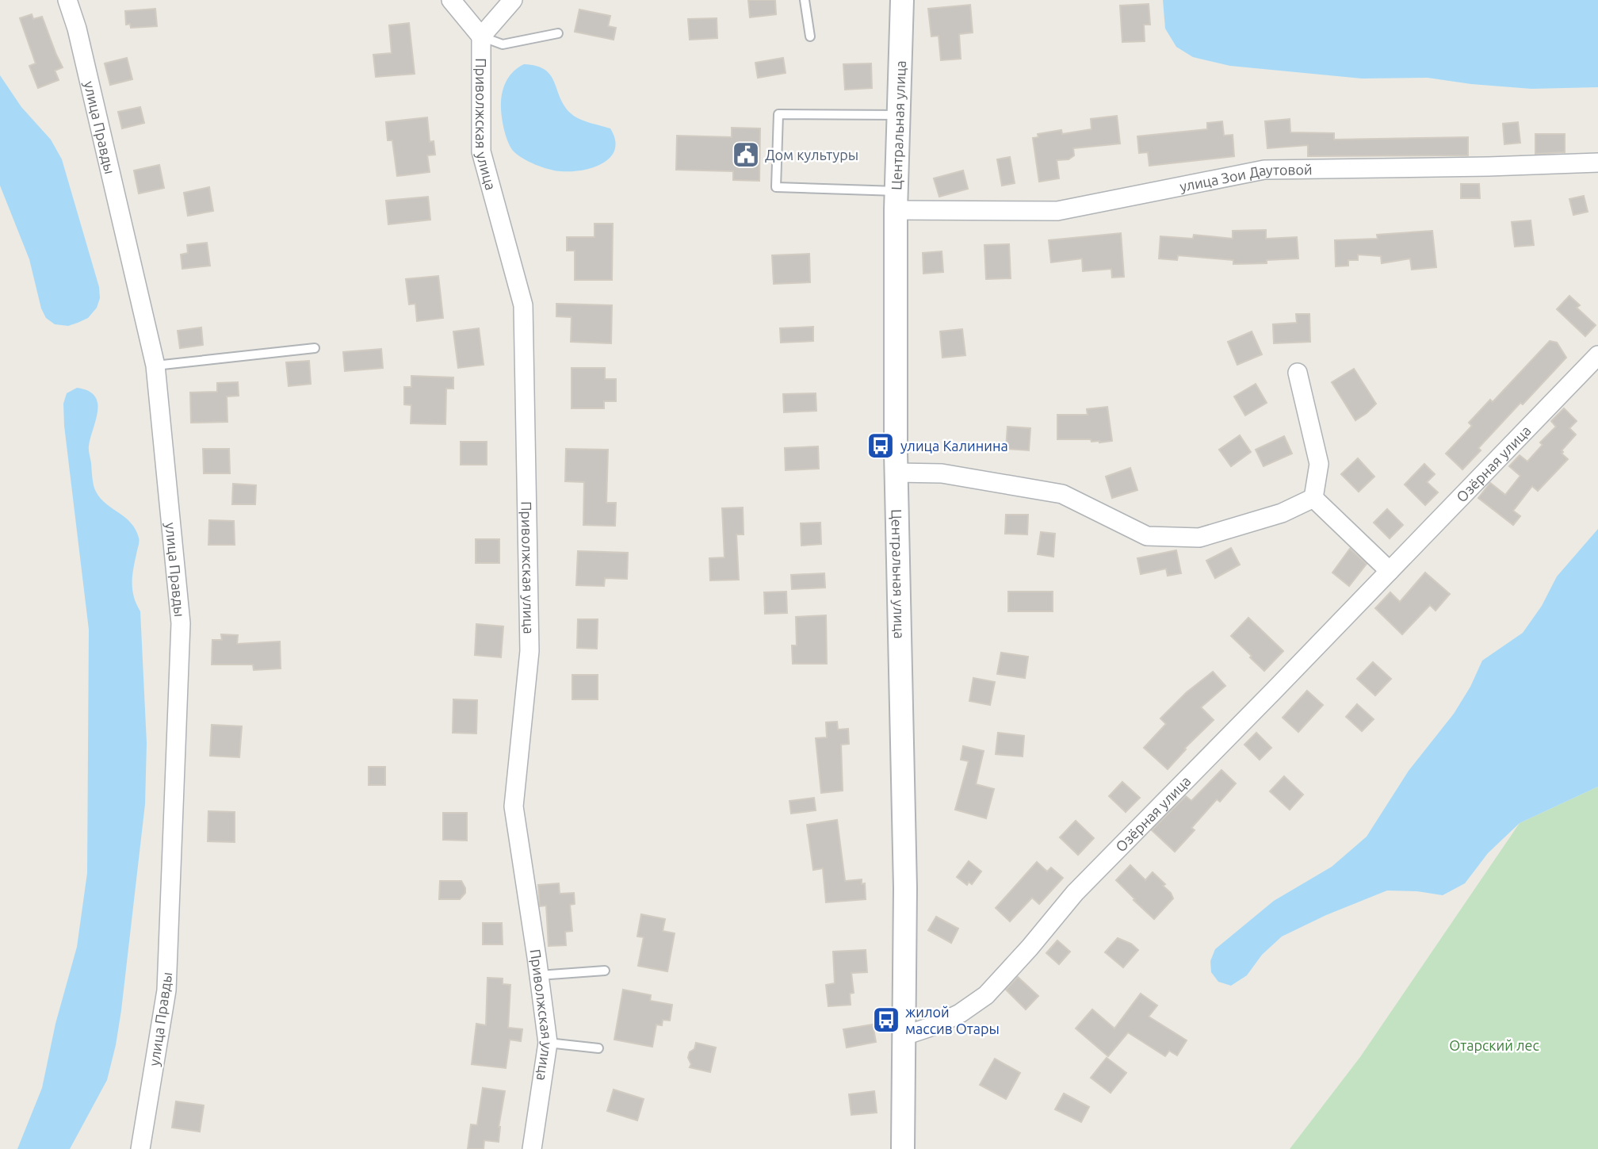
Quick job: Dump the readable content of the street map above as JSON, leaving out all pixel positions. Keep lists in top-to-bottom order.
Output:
{
  "streets": {
    "street": [
      "Приволжская улица",
      "Центральная улица",
      "улица Правды",
      "улица Зои Даутовой",
      "Озёрная улица"
    ]
  },
  "crossings": [
    ["Центральная улица", "улица Зои Даутовой"],
    ["Центральная улица", "Озёрная улица"]
  ],
  "parks": ["Отарский лес"],
  "places": {
    "public building": ["Дом культуры"],
    "bus stop": ["улица Калинина", "жилой массив Отары"]
  }
}
